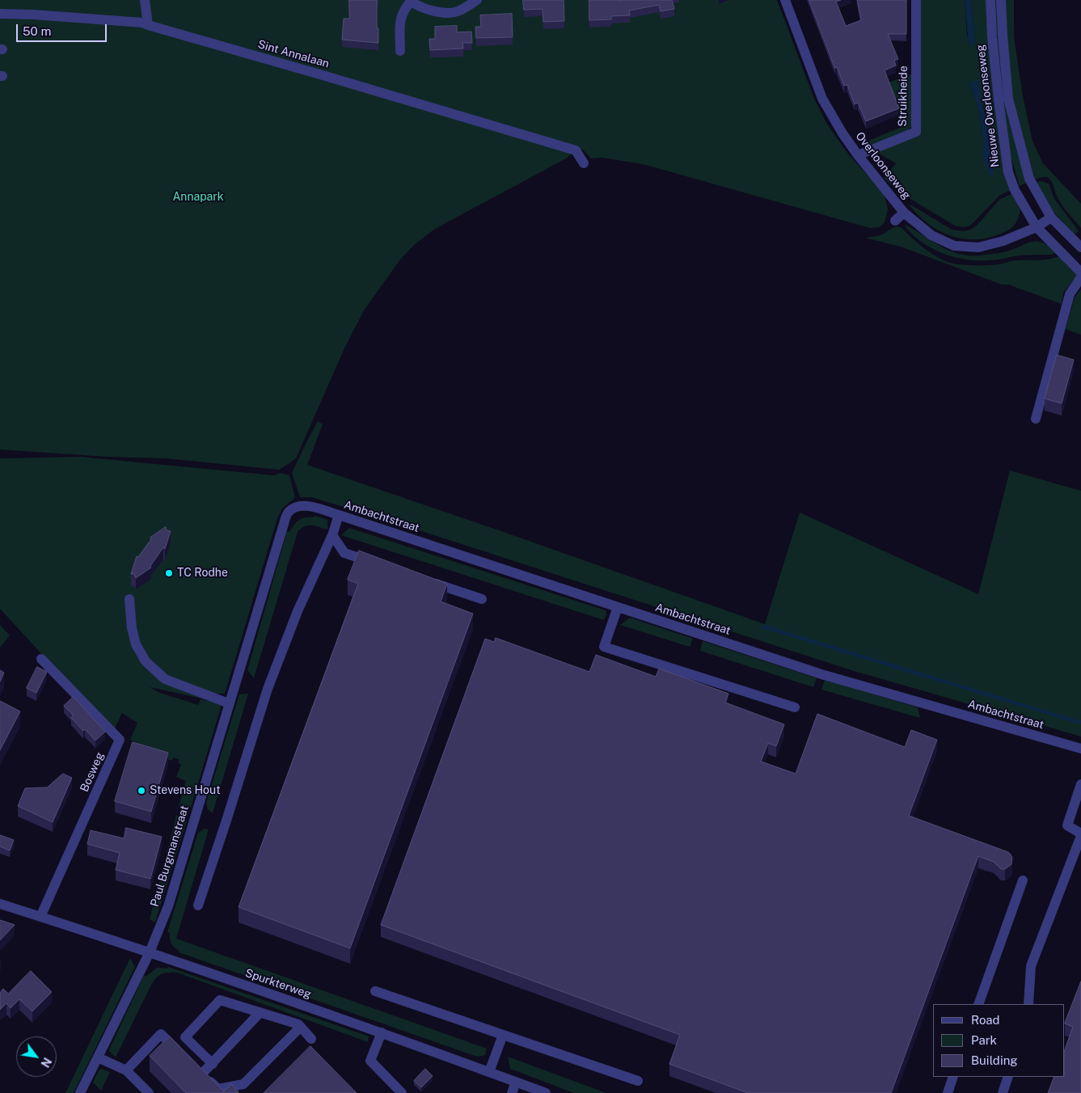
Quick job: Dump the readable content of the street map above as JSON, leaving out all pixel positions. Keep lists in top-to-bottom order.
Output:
{
  "streets": {
    "street": [
      "Sint Annalaan",
      "Struikheide",
      "Nieuwe Overloonseweg",
      "Overloonseweg",
      "Ambachtstraat",
      "Bosweg",
      "Paul Burgmanstraat",
      "Spurkterweg"
    ]
  },
  "crossings": [
    ["Struikheide", "Overloonseweg"],
    ["Nieuwe Overloonseweg", "Overloonseweg"],
    ["Ambachtstraat", "Paul Burgmanstraat"],
    ["Bosweg", "Spurkterweg"],
    ["Paul Burgmanstraat", "Spurkterweg"]
  ],
  "parks": ["Annapark"],
  "places": ["TC Rodhe", "Stevens Hout"],
  "legend": ["Road", "Park", "Building"],
  "scale_bar": "50 m",
  "north": "bottom right"
}
